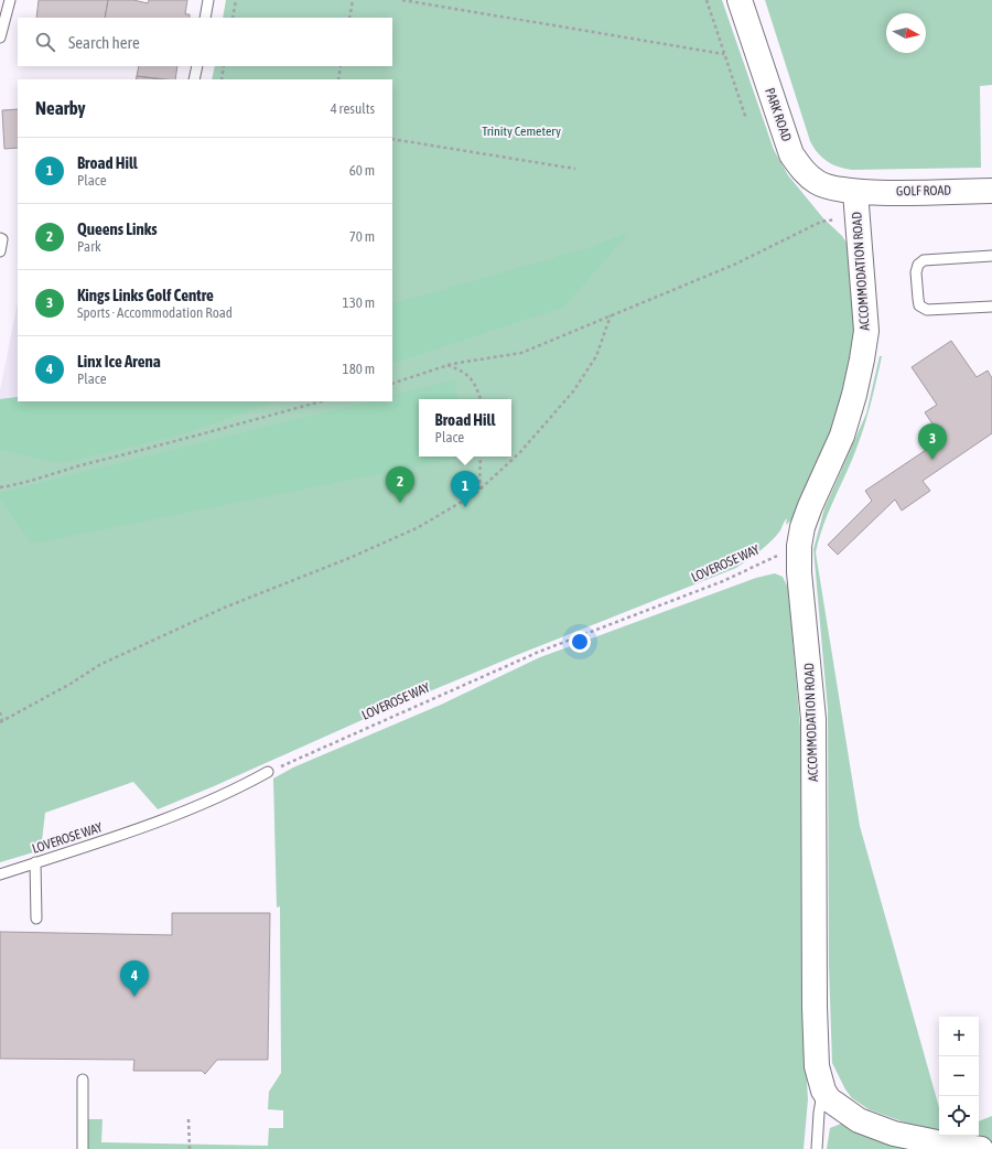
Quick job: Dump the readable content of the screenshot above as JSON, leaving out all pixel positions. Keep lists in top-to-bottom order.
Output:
{
  "streets": {
    "street": ["PARK ROAD", "GOLF ROAD", "ACCOMMODATION ROAD"],
    "lane": ["LOVEROSE WAY"]
  },
  "crossings": [
    ["PARK ROAD", "GOLF ROAD"],
    ["PARK ROAD", "ACCOMMODATION ROAD"],
    ["GOLF ROAD", "ACCOMMODATION ROAD"],
    ["ACCOMMODATION ROAD", "LOVEROSE WAY"]
  ],
  "parks": ["Trinity Cemetery"],
  "north": "right",
  "page": {
    "search": "Search here",
    "heading": ["Nearby", "4 results"],
    "list": [
      {
        "mark": "1",
        "name": "Broad Hill",
        "note": "Place",
        "value": "60 m"
      },
      {
        "mark": "2",
        "name": "Queens Links",
        "note": "Park",
        "value": "70 m"
      },
      {
        "mark": "3",
        "name": "Kings Links Golf Centre",
        "note": "Sports · Accommodation Road",
        "value": "130 m"
      },
      {
        "mark": "4",
        "name": "Linx Ice Arena",
        "note": "Place",
        "value": "180 m"
      }
    ],
    "popup": ["Broad Hill", "Place"],
    "pins": [
      "3",
      "2",
      "1",
      "4"
    ],
    "map_buttons": ["+", "−"]
  }
}
